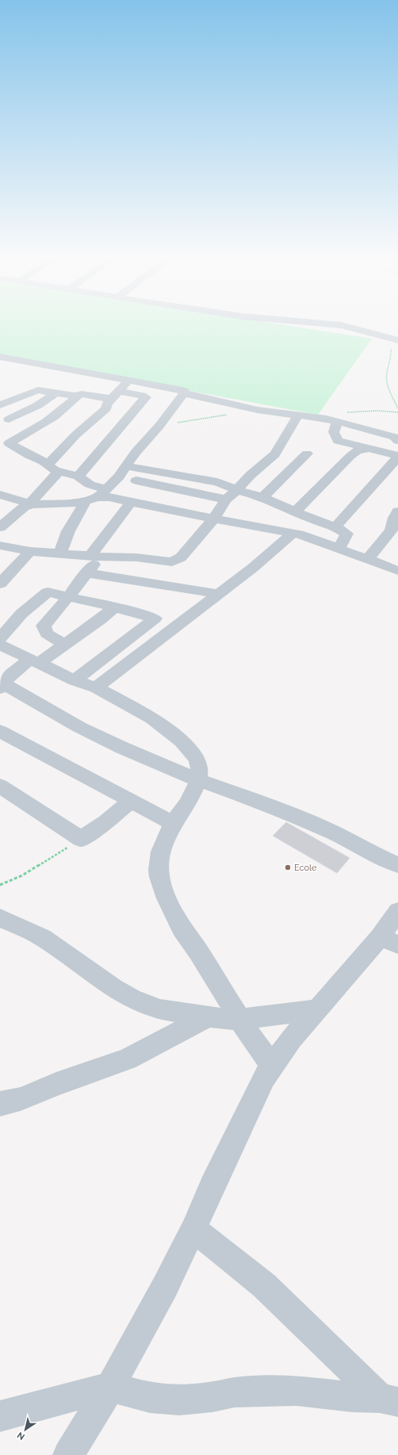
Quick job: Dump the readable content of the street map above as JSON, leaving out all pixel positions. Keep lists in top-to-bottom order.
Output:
{
  "places": ["Ecole"],
  "north": "bottom left"
}
